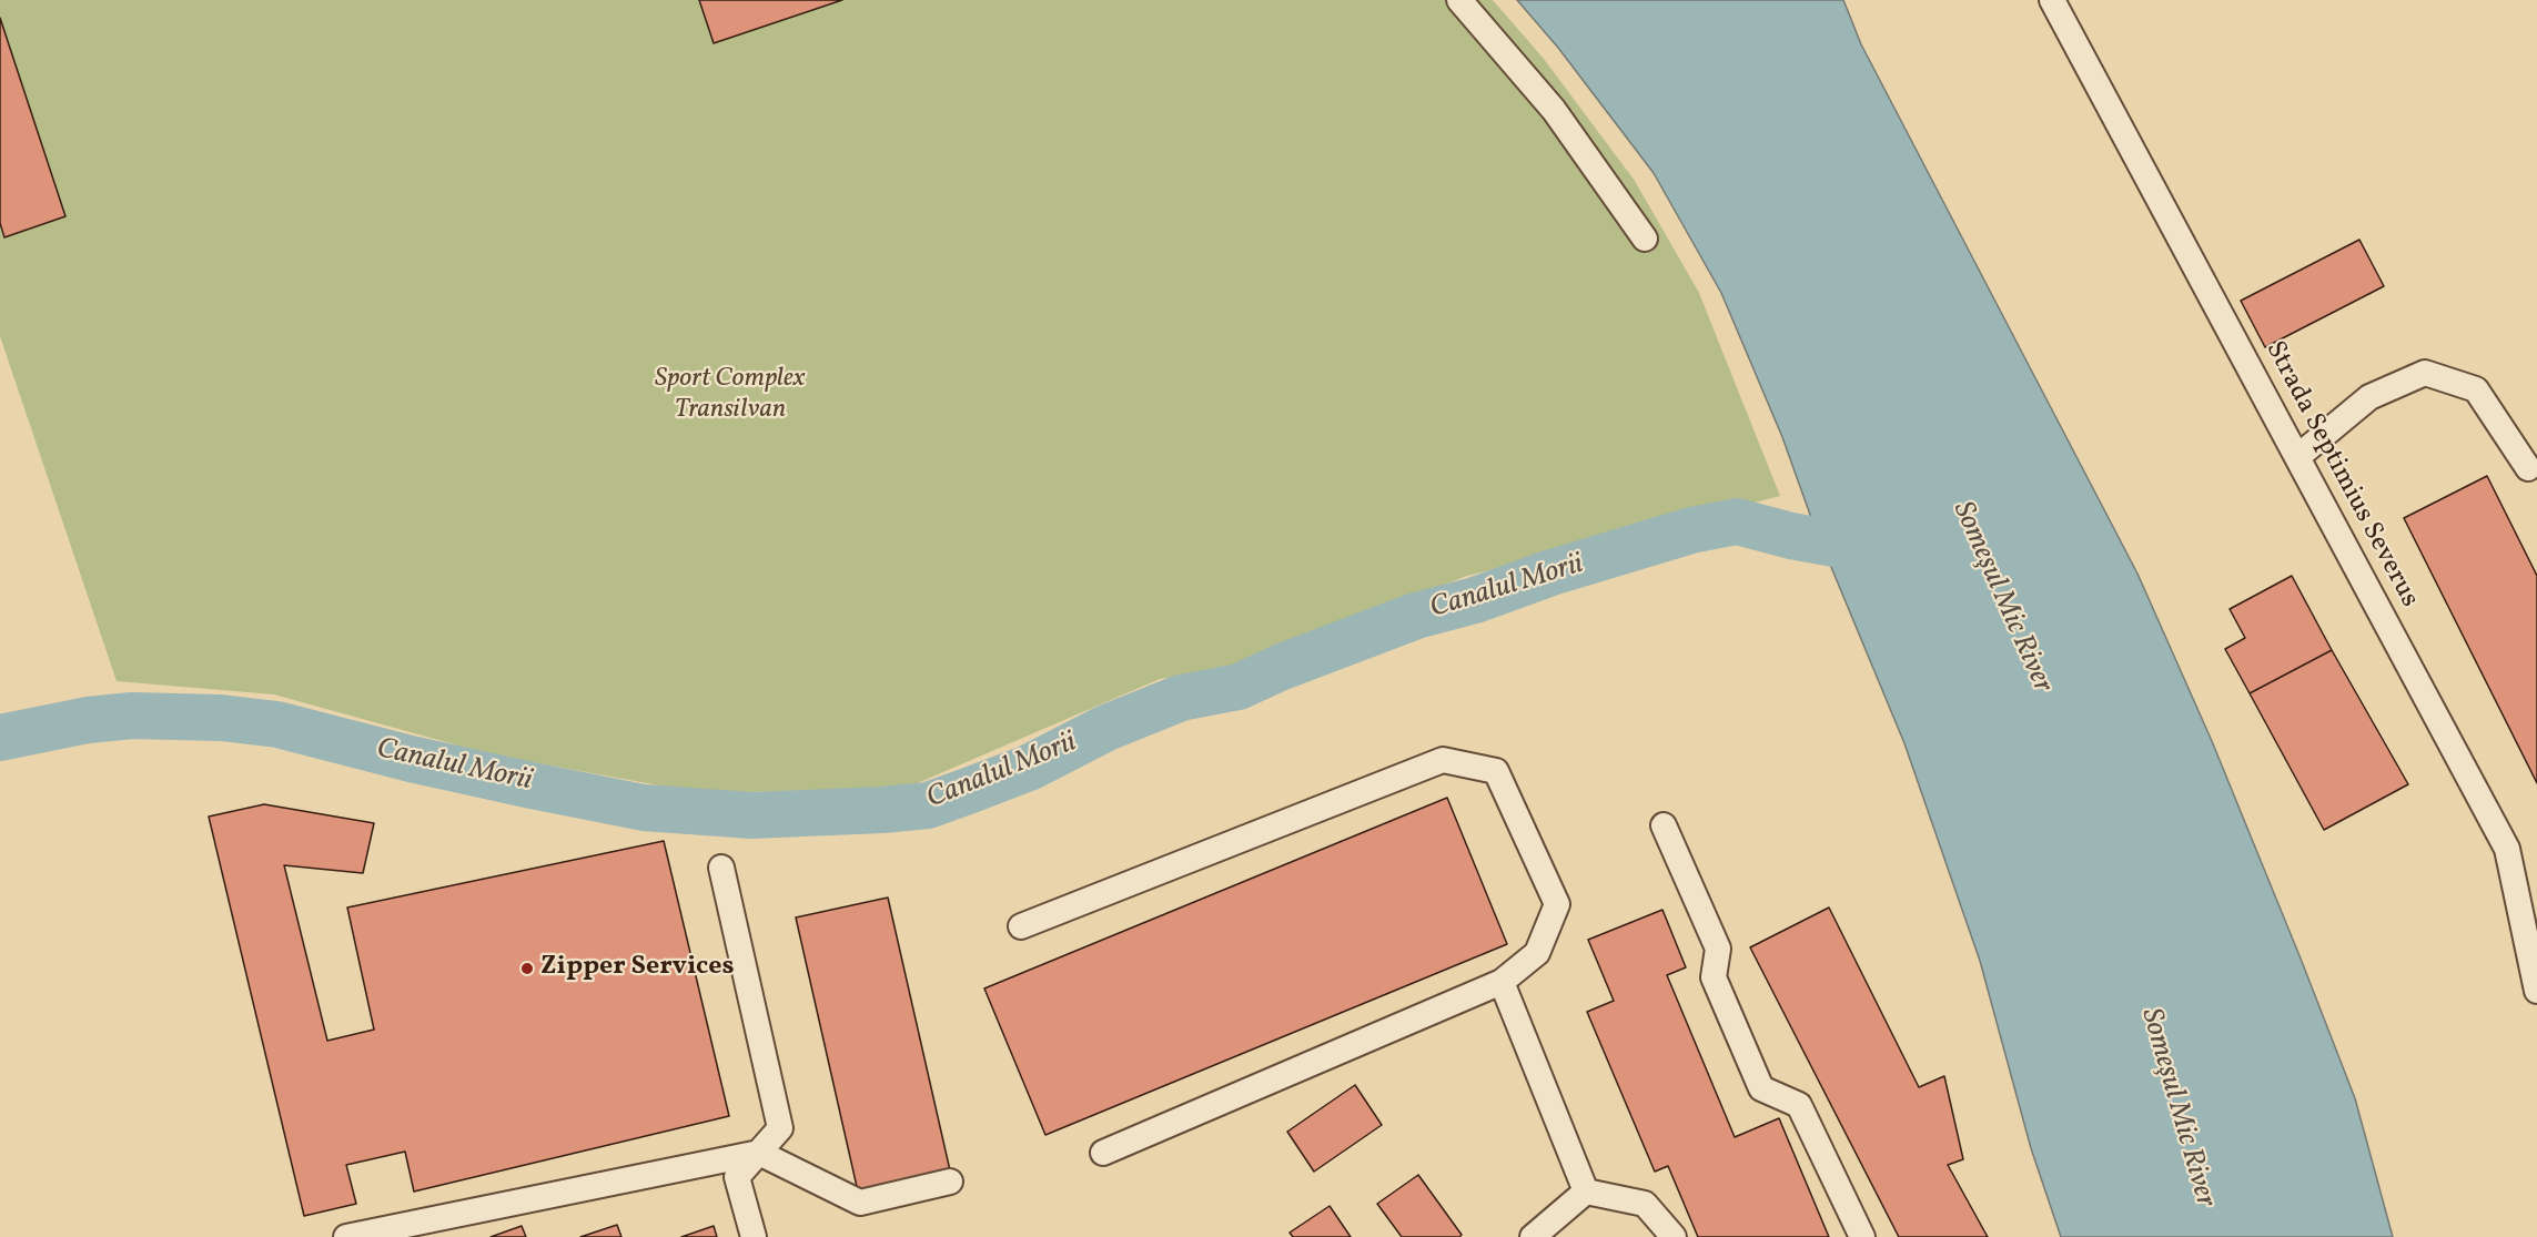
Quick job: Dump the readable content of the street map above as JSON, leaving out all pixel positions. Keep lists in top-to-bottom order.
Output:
{
  "streets": {
    "lane": ["Strada Septimius Severus"]
  },
  "water": ["Canalul Morii", "Someşul Mic River"],
  "parks": ["Sport Complex Transilvan"],
  "places": ["Zipper Services"]
}
